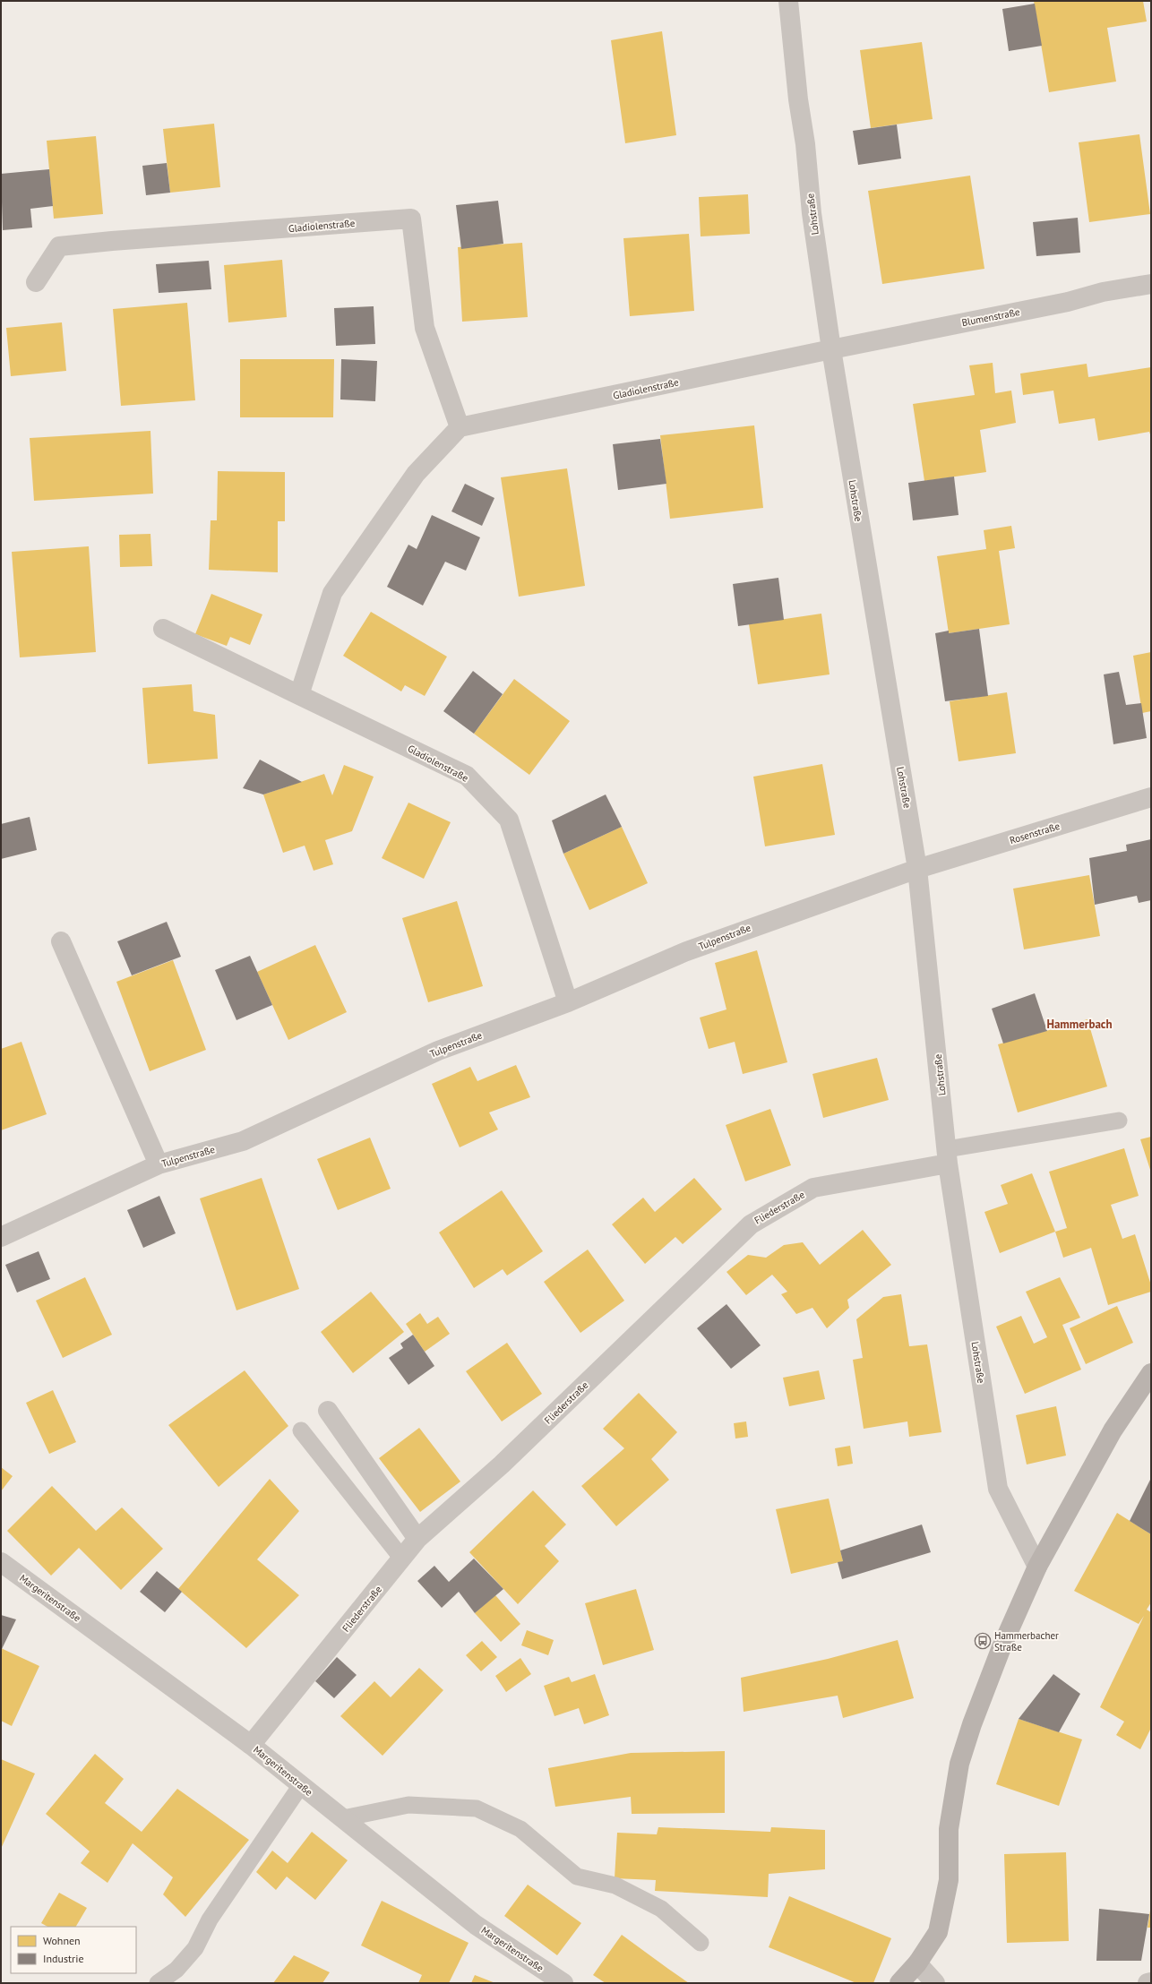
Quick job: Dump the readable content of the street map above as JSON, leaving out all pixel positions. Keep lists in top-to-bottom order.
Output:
{
  "streets": {
    "street": [
      "Lohstraße",
      "Gladiolenstraße",
      "Blumenstraße",
      "Rosenstraße",
      "Tulpenstraße",
      "Fliederstraße",
      "Margeritenstraße"
    ]
  },
  "crossings": [
    ["Lohstraße", "Gladiolenstraße"],
    ["Lohstraße", "Blumenstraße"],
    ["Lohstraße", "Rosenstraße"],
    ["Lohstraße", "Tulpenstraße"],
    ["Lohstraße", "Fliederstraße"],
    ["Gladiolenstraße", "Blumenstraße"],
    ["Gladiolenstraße", "Tulpenstraße"],
    ["Rosenstraße", "Tulpenstraße"],
    ["Fliederstraße", "Margeritenstraße"]
  ],
  "districts": ["Hammerbach"],
  "places": {
    "bus stop": ["Hammerbacher Straße"]
  },
  "legend": ["Wohnen", "Industrie"]
}
